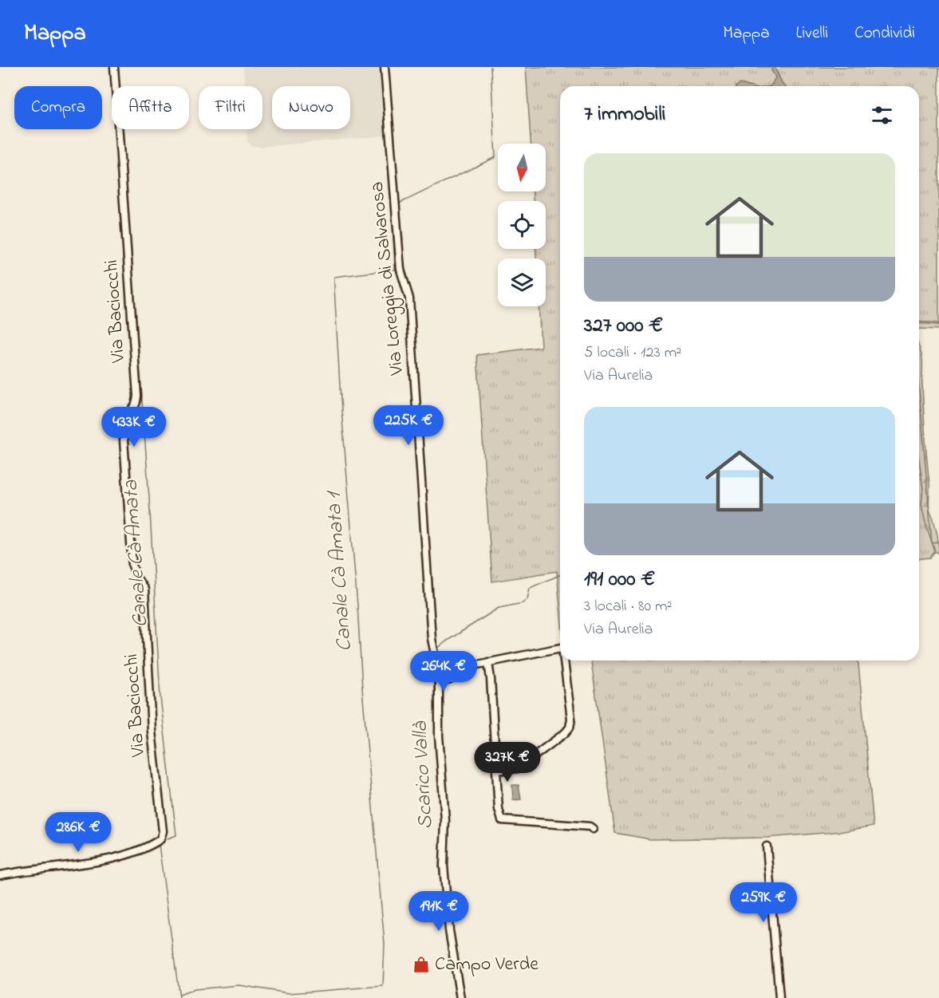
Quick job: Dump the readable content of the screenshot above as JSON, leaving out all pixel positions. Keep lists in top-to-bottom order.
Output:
{
  "streets": {
    "street": ["Via Loreggia di Salvarosa", "Via Baciocchi"]
  },
  "water": ["Canale Cà Amata", "Canale Cà Amata 1", "Scarico Vallà"],
  "places": {
    "shop": ["Campo Verde"]
  },
  "north": "bottom",
  "page": {
    "header": "Mappa",
    "nav": ["Mappa", "Livelli", "Condividi"],
    "chip": [
      "Compra",
      "Affitta",
      "Filtri",
      "Nuovo"
    ],
    "heading": "7 immobili",
    "list": [
      {
        "name": "327 000 €",
        "note": "5 locali · 123 m² · Via Aurelia"
      },
      {
        "name": "191 000 €",
        "note": "3 locali · 80 m² · Via Aurelia"
      }
    ],
    "price": [
      "225K €",
      "433K €",
      "264K €",
      "327K €",
      "286K €",
      "259K €",
      "191K €"
    ]
  }
}
